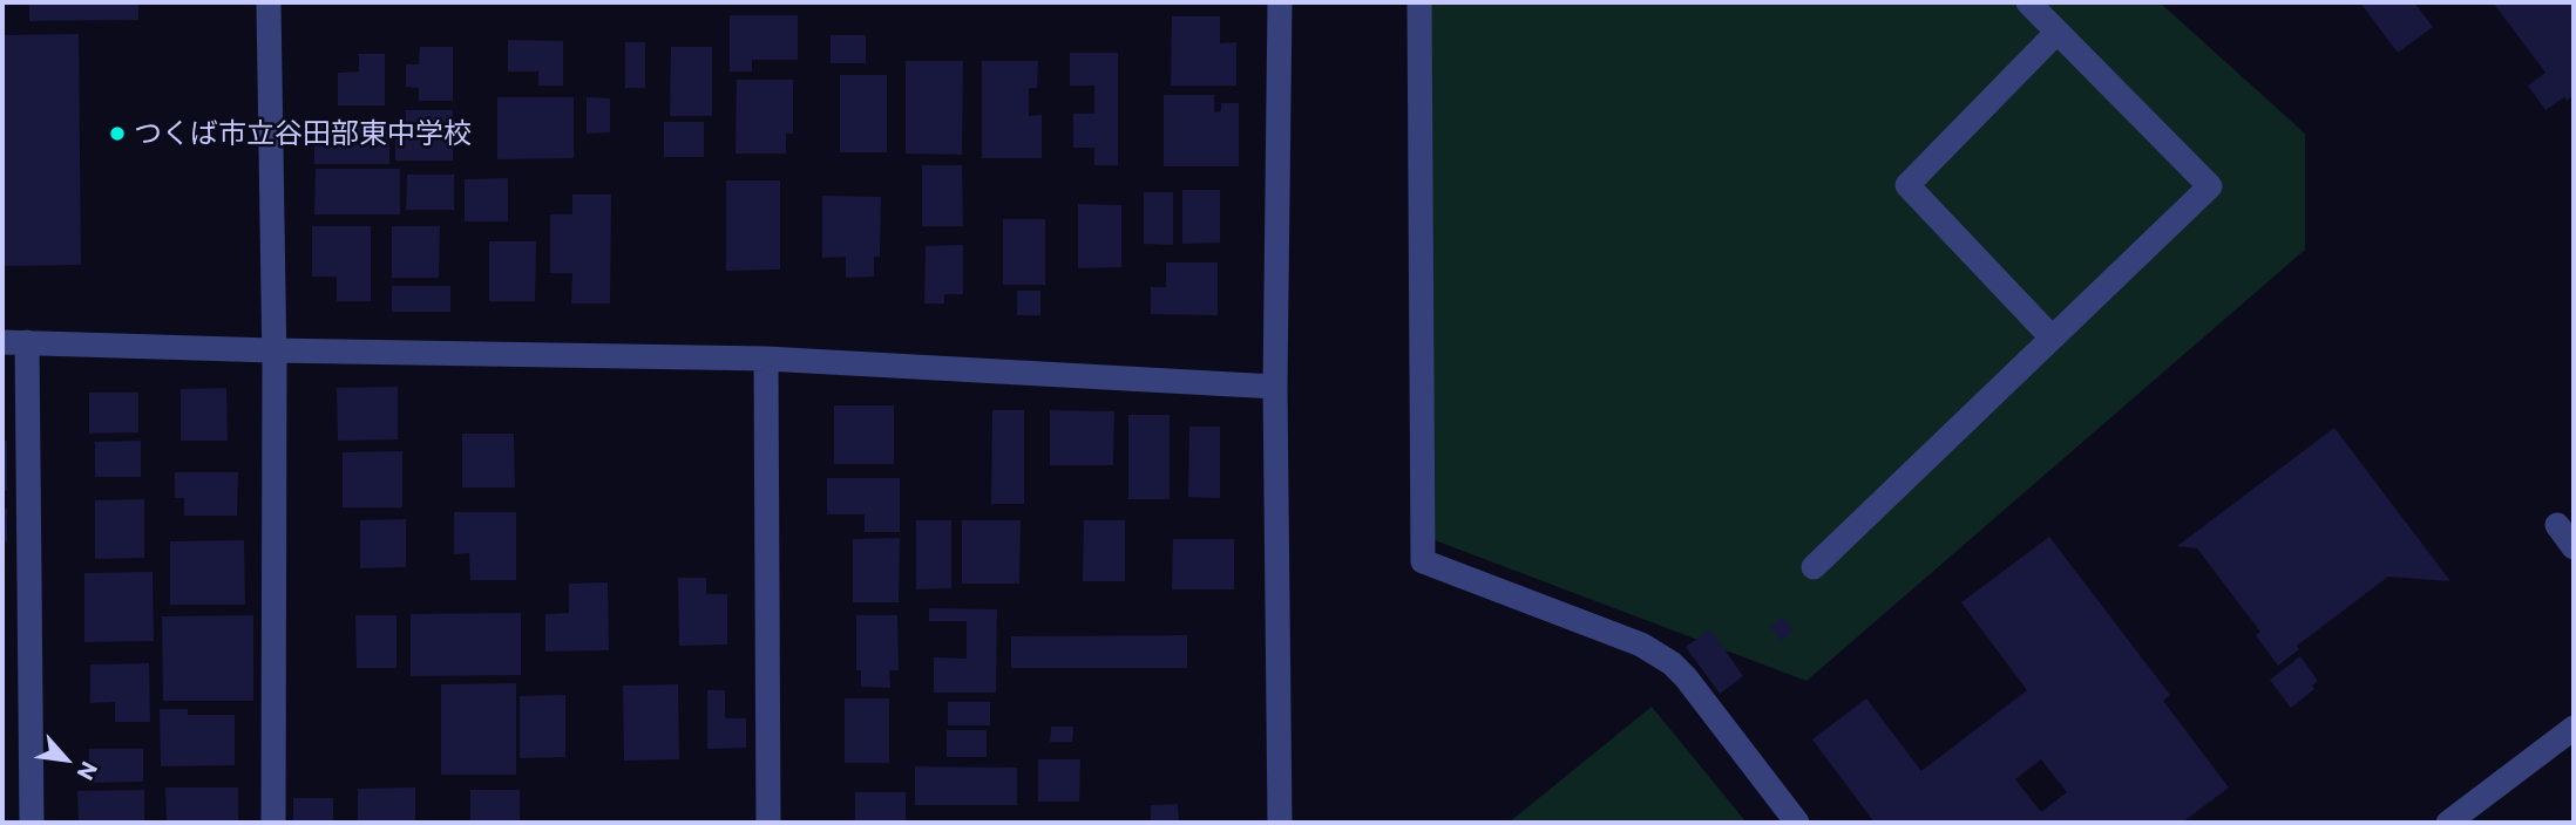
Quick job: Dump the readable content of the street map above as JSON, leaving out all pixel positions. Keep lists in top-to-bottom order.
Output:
{
  "places": ["つくば市立谷田部東中学校"],
  "north": "bottom right"
}
